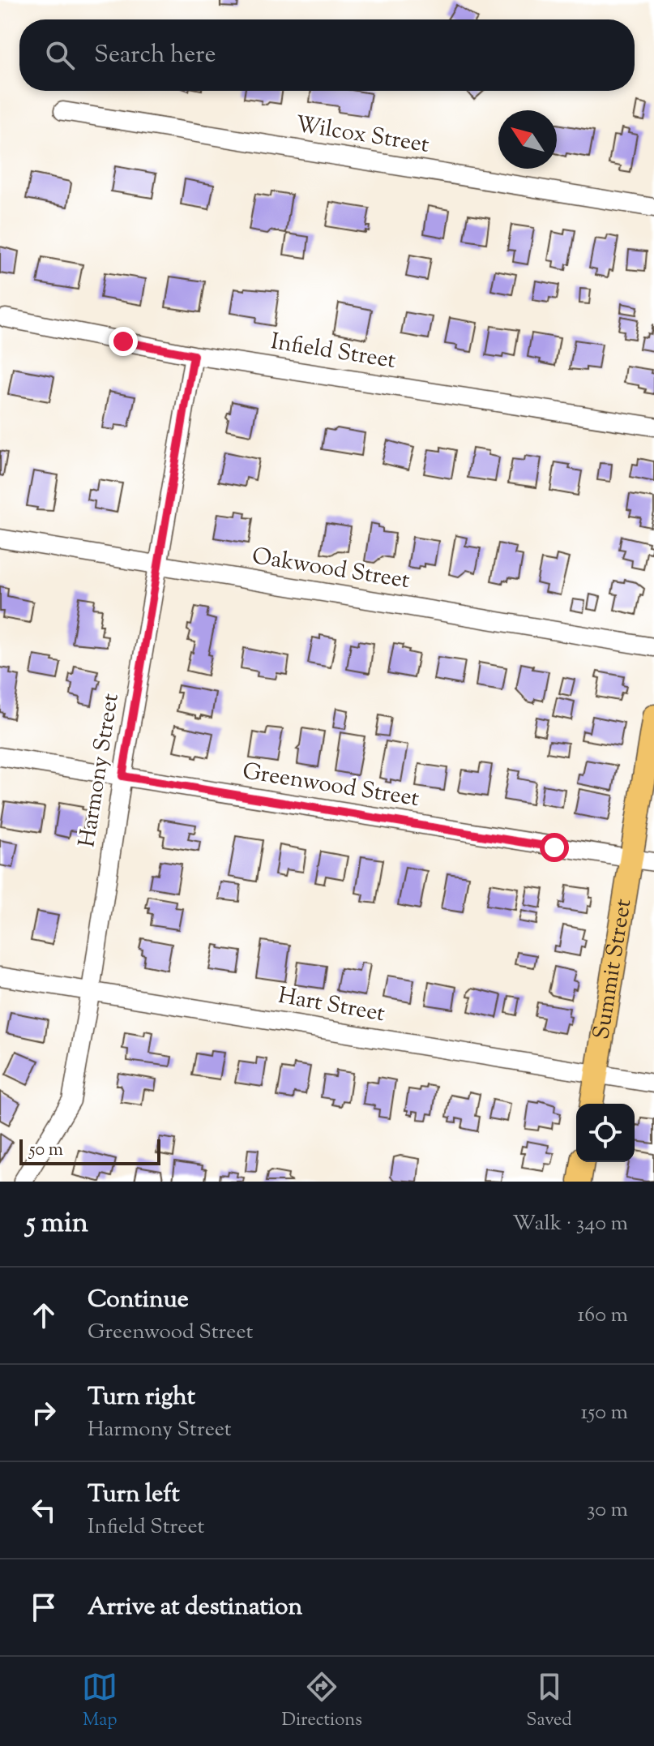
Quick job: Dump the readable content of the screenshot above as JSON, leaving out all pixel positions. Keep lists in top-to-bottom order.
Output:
{
  "streets": {
    "main road": ["Summit Street"],
    "street": [
      "Wilcox Street",
      "Infield Street",
      "Oakwood Street",
      "Harmony Street",
      "Greenwood Street",
      "Hart Street"
    ]
  },
  "crossings": [
    ["Infield Street", "Harmony Street"],
    ["Oakwood Street", "Harmony Street"],
    ["Harmony Street", "Greenwood Street"],
    ["Harmony Street", "Hart Street"],
    ["Greenwood Street", "Summit Street"],
    ["Summit Street", "Hart Street"]
  ],
  "scale_bar": "50 m",
  "north": "top left",
  "page": {
    "search": "Search here",
    "scale": "50 m",
    "heading": ["5 min", "Walk · 340 m"],
    "list": [
      ["Continue", "Greenwood Street", "160 m"],
      ["Turn right", "Harmony Street", "150 m"],
      ["Turn left", "Infield Street", "30 m"],
      "Arrive at destination"
    ],
    "nav": ["Map", "Directions", "Saved"]
  }
}
